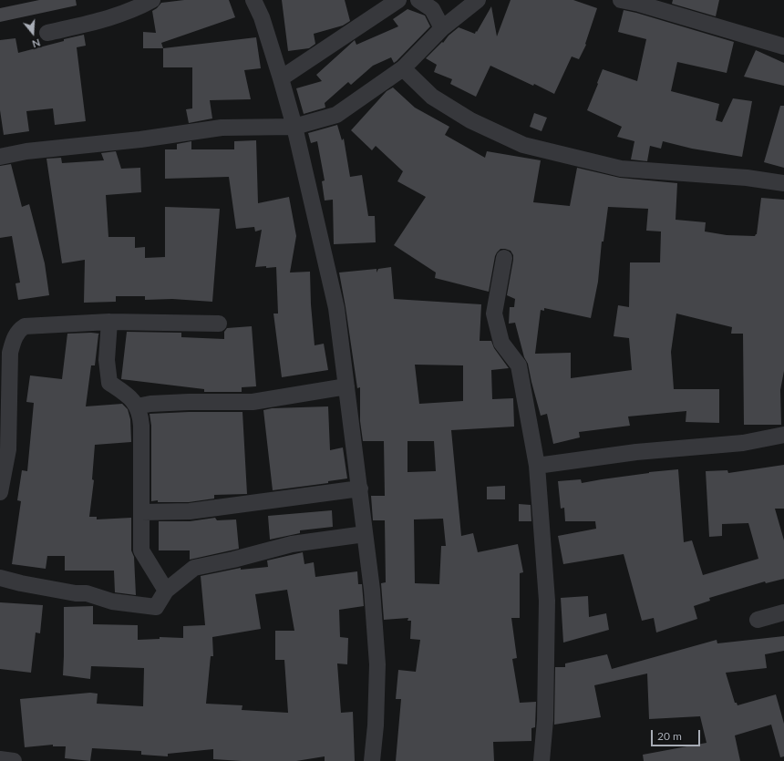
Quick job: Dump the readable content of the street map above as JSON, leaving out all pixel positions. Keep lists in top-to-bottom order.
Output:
{
  "scale_bar": "20 m",
  "north": "bottom"
}
